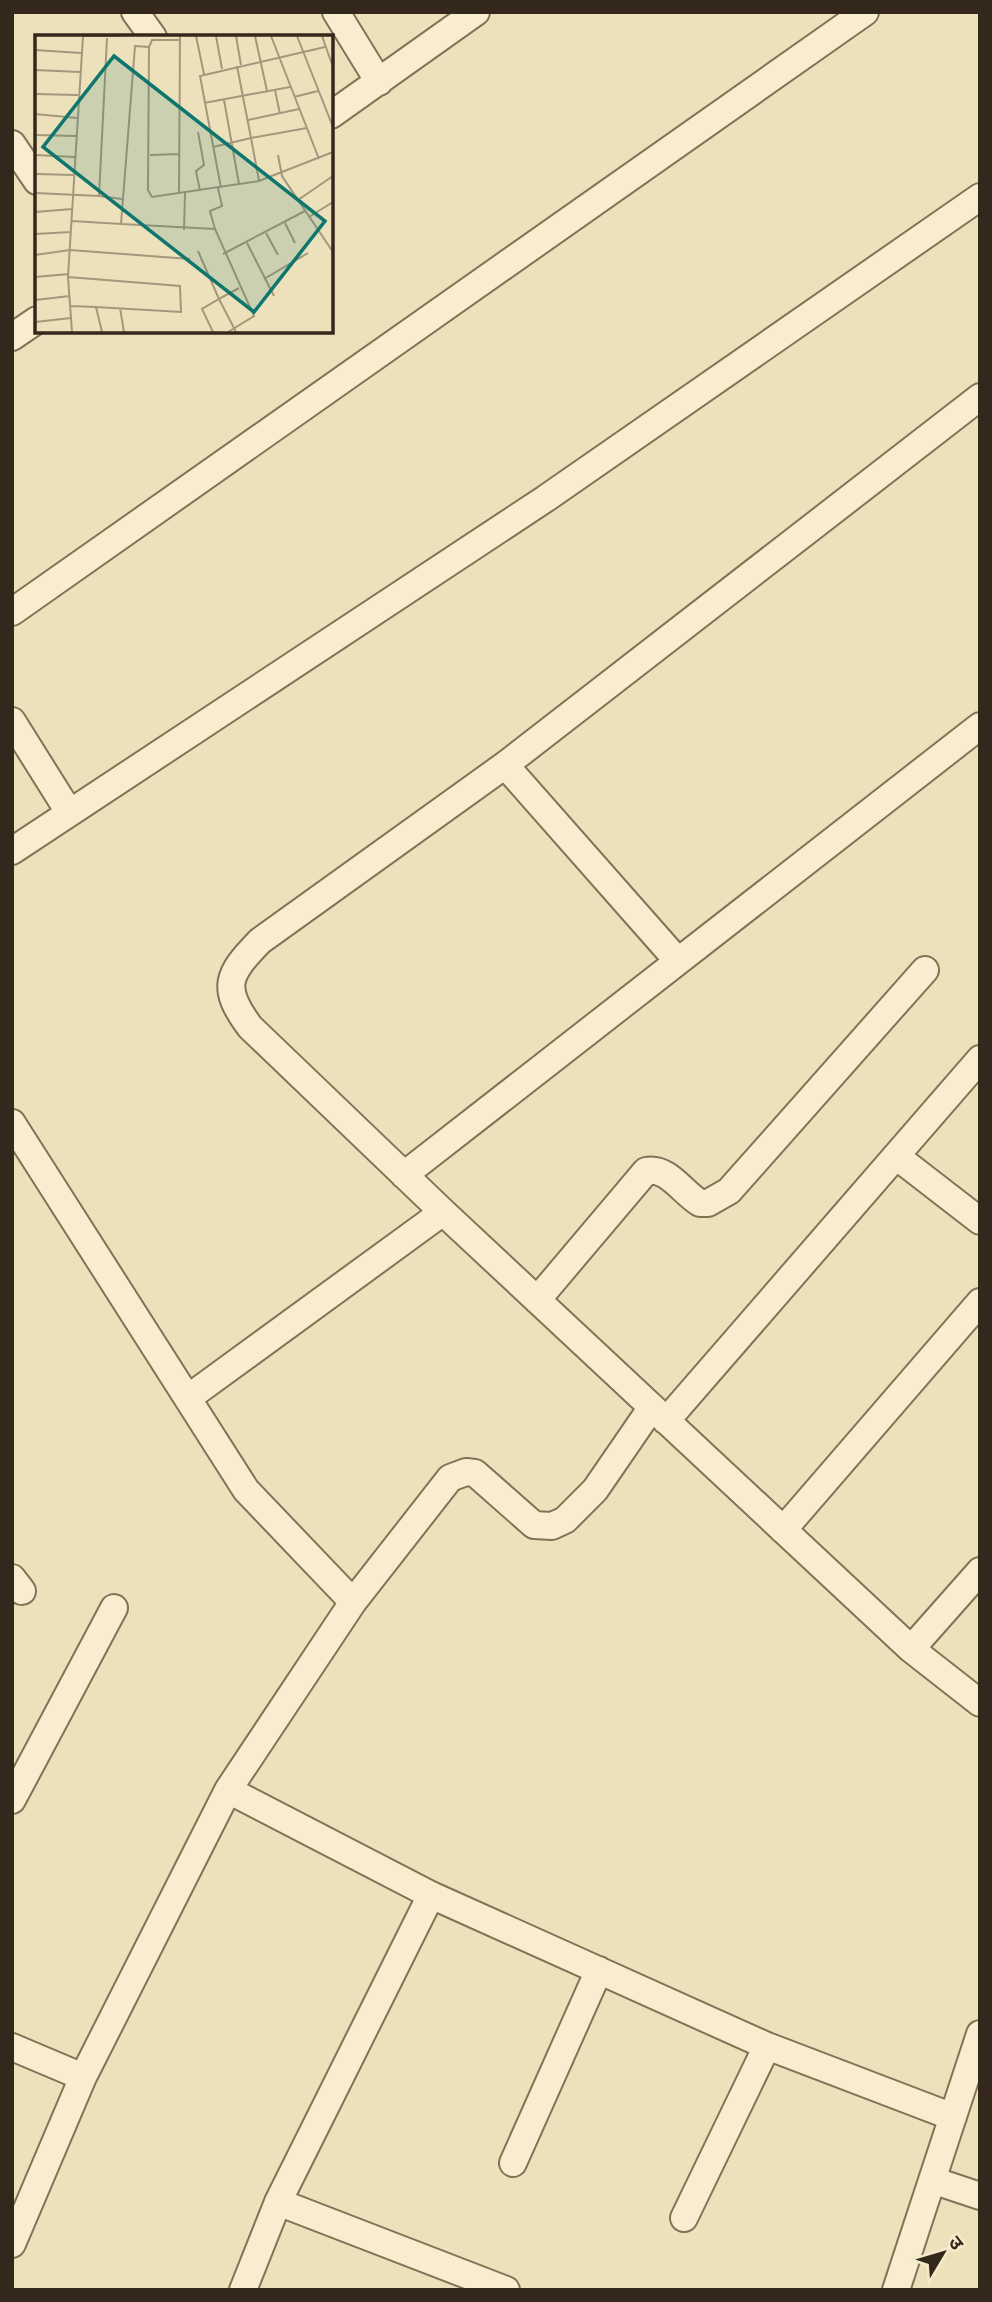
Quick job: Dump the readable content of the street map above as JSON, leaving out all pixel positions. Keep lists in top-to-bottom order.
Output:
{
  "north": "top right"
}
